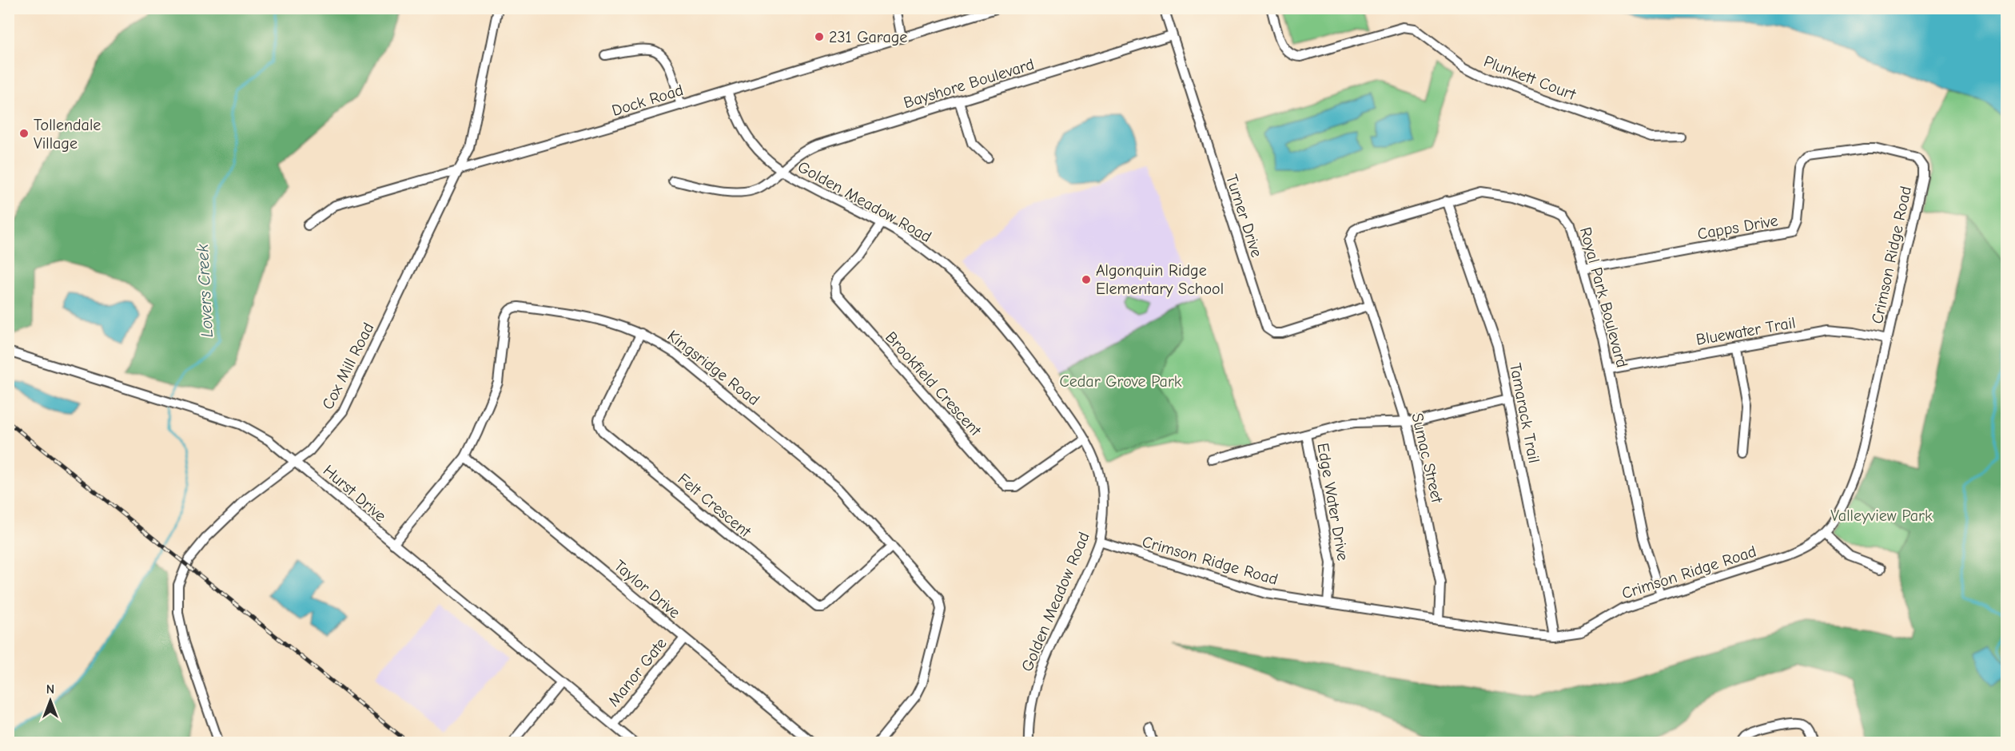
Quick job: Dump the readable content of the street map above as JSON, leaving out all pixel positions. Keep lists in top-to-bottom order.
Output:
{
  "streets": {
    "street": [
      "Plunkett Court",
      "Bayshore Boulevard",
      "Dock Road",
      "Golden Meadow Road",
      "Turner Drive",
      "Capps Drive",
      "Crimson Ridge Road",
      "Royal Park Boulevard",
      "Bluewater Trail",
      "Cox Mill Road",
      "Kingsridge Road",
      "Brookfield Crescent",
      "Tamarack Trail",
      "Sumac Street",
      "Hurst Drive",
      "Edge Water Drive",
      "Felt Crescent",
      "Taylor Drive",
      "Manor Gate"
    ]
  },
  "crossings": [
    ["Bayshore Boulevard", "Golden Meadow Road"],
    ["Bayshore Boulevard", "Turner Drive"],
    ["Dock Road", "Golden Meadow Road"],
    ["Dock Road", "Cox Mill Road"],
    ["Golden Meadow Road", "Crimson Ridge Road"],
    ["Golden Meadow Road", "Brookfield Crescent"],
    ["Turner Drive", "Royal Park Boulevard"],
    ["Turner Drive", "Sumac Street"],
    ["Capps Drive", "Crimson Ridge Road"],
    ["Capps Drive", "Royal Park Boulevard"],
    ["Crimson Ridge Road", "Royal Park Boulevard"],
    ["Crimson Ridge Road", "Bluewater Trail"],
    ["Crimson Ridge Road", "Tamarack Trail"],
    ["Crimson Ridge Road", "Sumac Street"],
    ["Crimson Ridge Road", "Edge Water Drive"],
    ["Royal Park Boulevard", "Bluewater Trail"],
    ["Royal Park Boulevard", "Tamarack Trail"],
    ["Royal Park Boulevard", "Sumac Street"],
    ["Cox Mill Road", "Hurst Drive"],
    ["Kingsridge Road", "Hurst Drive"],
    ["Kingsridge Road", "Felt Crescent"],
    ["Kingsridge Road", "Taylor Drive"],
    ["Hurst Drive", "Manor Gate"],
    ["Taylor Drive", "Manor Gate"]
  ],
  "water": ["Lovers Creek"],
  "parks": ["Cedar Grove Park", "Valleyview Park"],
  "places": ["231 Garage", "Tollendale Village", "Algonquin Ridge Elementary School"],
  "north": "top"
}
